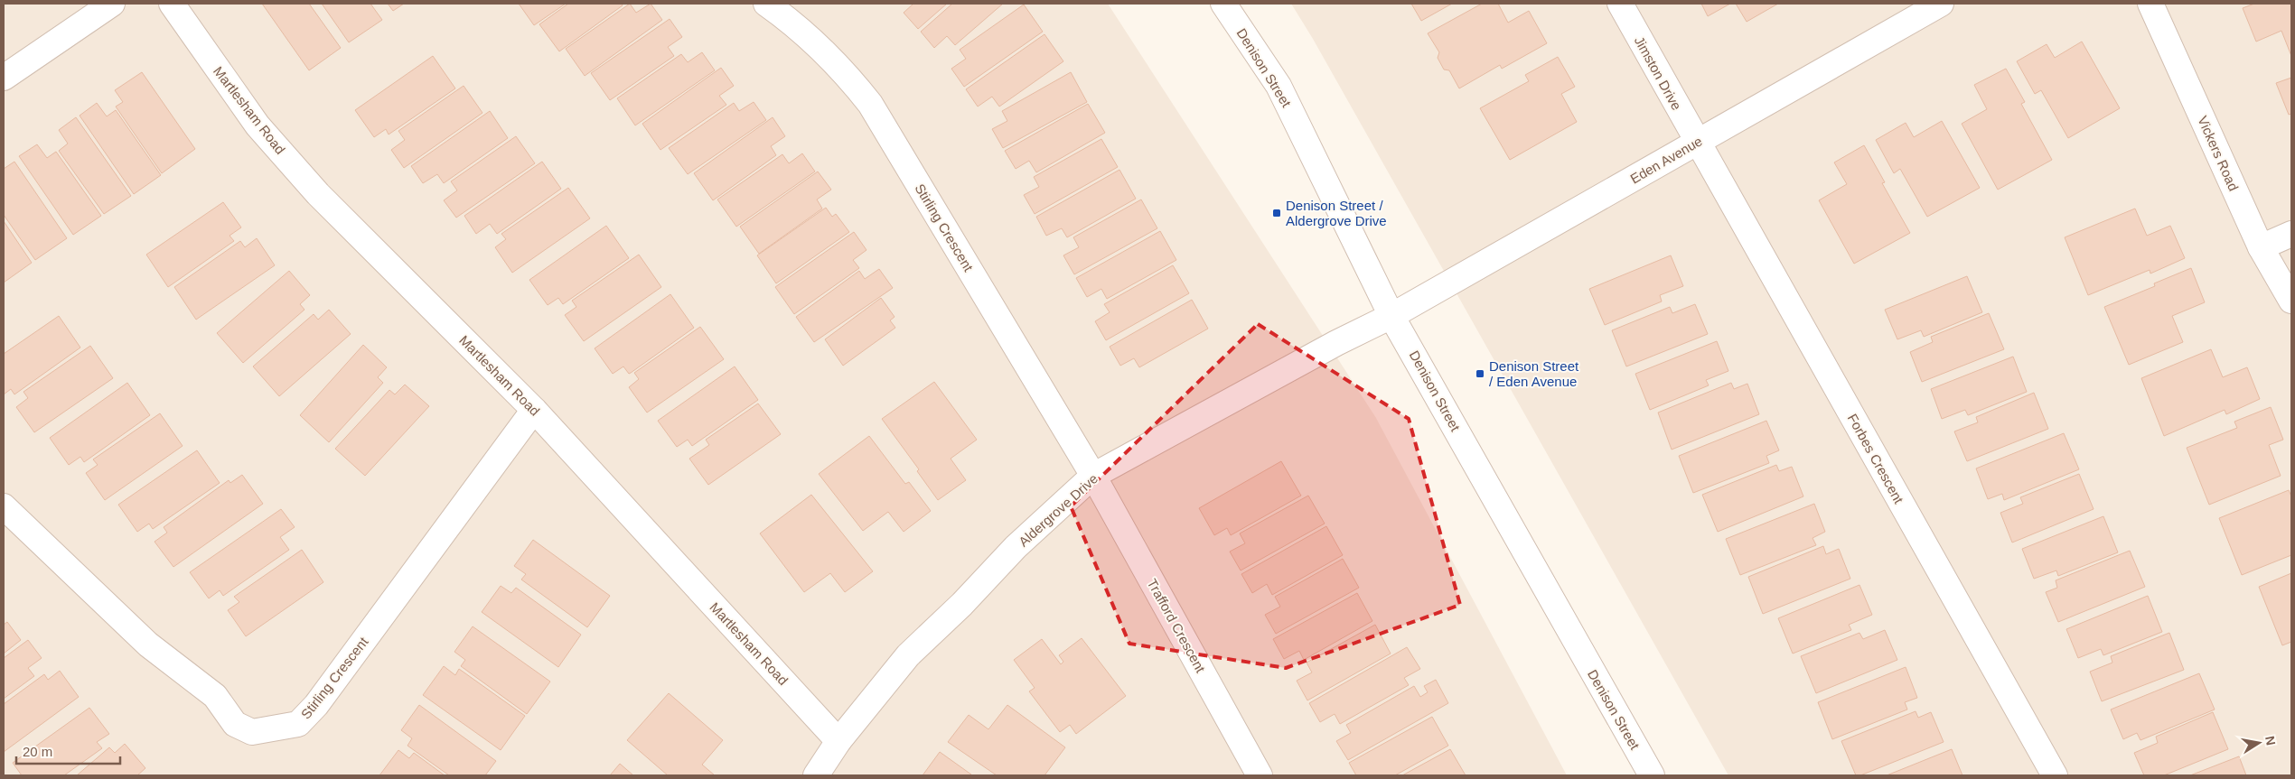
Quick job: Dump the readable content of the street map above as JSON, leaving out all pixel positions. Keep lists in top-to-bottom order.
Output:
{
  "streets": {
    "street": [
      "Denison Street",
      "Jimston Drive",
      "Martlesham Road",
      "Vickers Road",
      "Eden Avenue",
      "Stirling Crescent",
      "Forbes Crescent",
      "Aldergrove Drive",
      "Trafford Crescent"
    ]
  },
  "crossings": [
    ["Denison Street", "Eden Avenue"],
    ["Denison Street", "Aldergrove Drive"],
    ["Jimston Drive", "Eden Avenue"],
    ["Jimston Drive", "Forbes Crescent"],
    ["Martlesham Road", "Stirling Crescent"],
    ["Martlesham Road", "Aldergrove Drive"],
    ["Eden Avenue", "Forbes Crescent"],
    ["Eden Avenue", "Aldergrove Drive"],
    ["Stirling Crescent", "Aldergrove Drive"],
    ["Stirling Crescent", "Trafford Crescent"],
    ["Aldergrove Drive", "Trafford Crescent"]
  ],
  "places": {
    "transit": ["Denison Street / Aldergrove Drive", "Denison Street / Eden Avenue"]
  },
  "scale_bar": "20 m",
  "north": "right"
}
